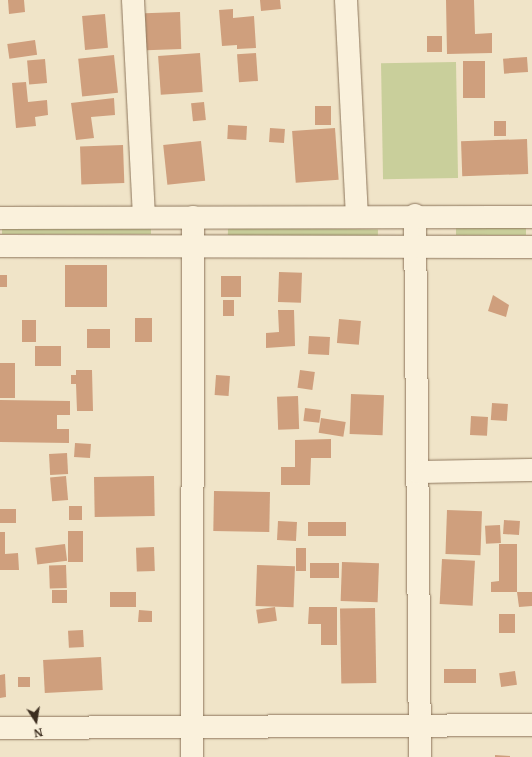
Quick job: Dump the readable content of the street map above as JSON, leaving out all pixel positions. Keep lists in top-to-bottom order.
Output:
{
  "north": "bottom"
}
